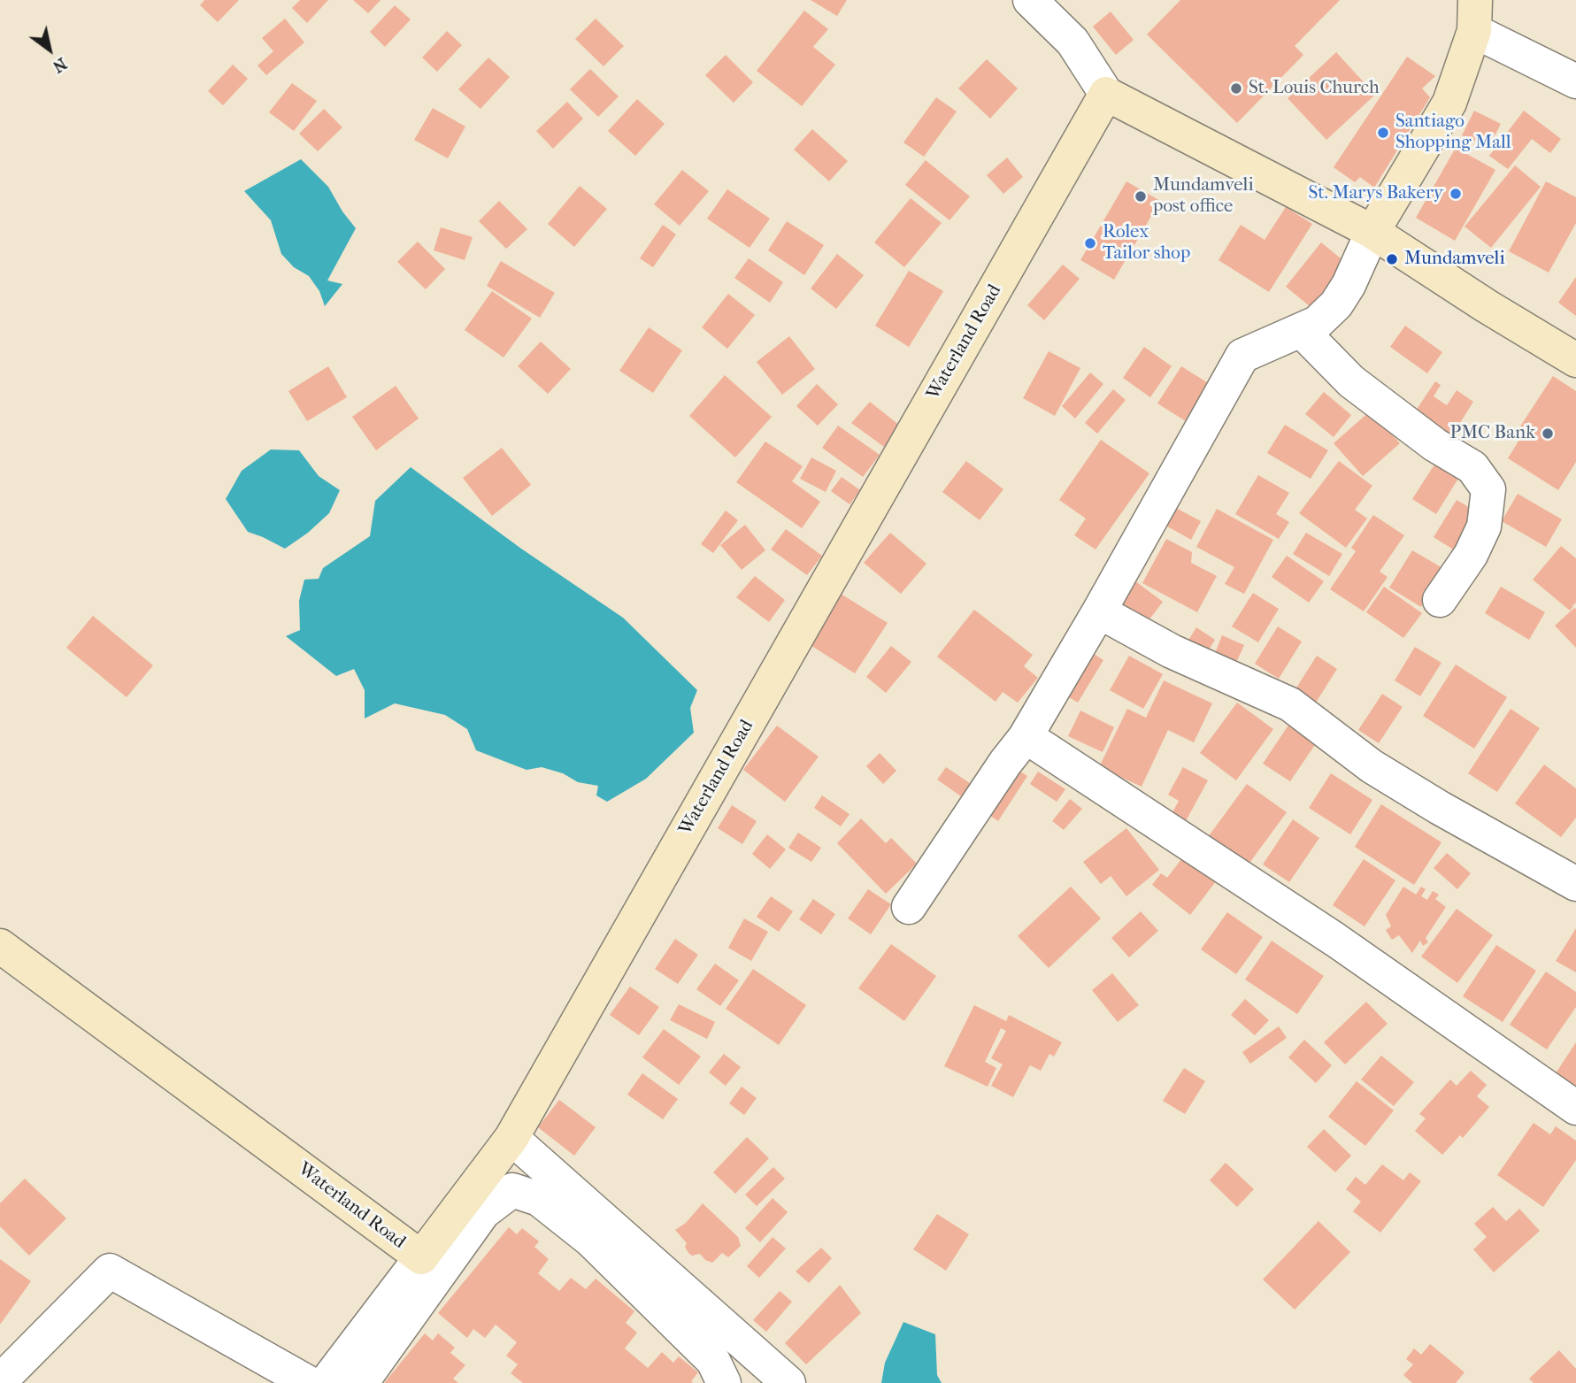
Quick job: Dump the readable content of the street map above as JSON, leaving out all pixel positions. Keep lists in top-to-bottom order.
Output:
{
  "streets": {
    "main road": ["Waterland Road"]
  },
  "places": [
    "St. Louis Church",
    "Santiago Shopping Mall",
    "St. Marys Bakery",
    "Mundamveli post office",
    "Rolex Tailor shop",
    "Mundamveli",
    "PMC Bank"
  ],
  "north": "bottom right"
}
